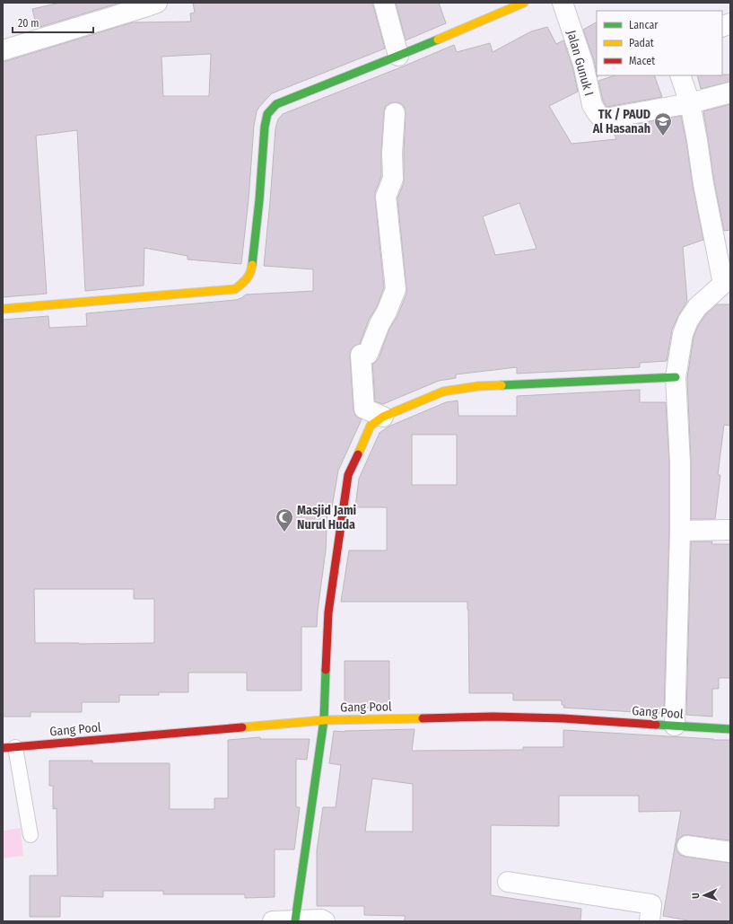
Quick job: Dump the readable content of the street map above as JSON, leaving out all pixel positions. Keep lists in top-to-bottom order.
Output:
{
  "streets": {
    "street": ["Jalan Gunuk I", "Gang Pool"]
  },
  "places": {
    "school or university": ["TK / PAUD Al Hasanah"],
    "mosque": ["Masjid Jami Nurul Huda"]
  },
  "legend": ["Lancar", "Padat", "Macet"],
  "scale_bar": "20 m",
  "north": "left"
}
